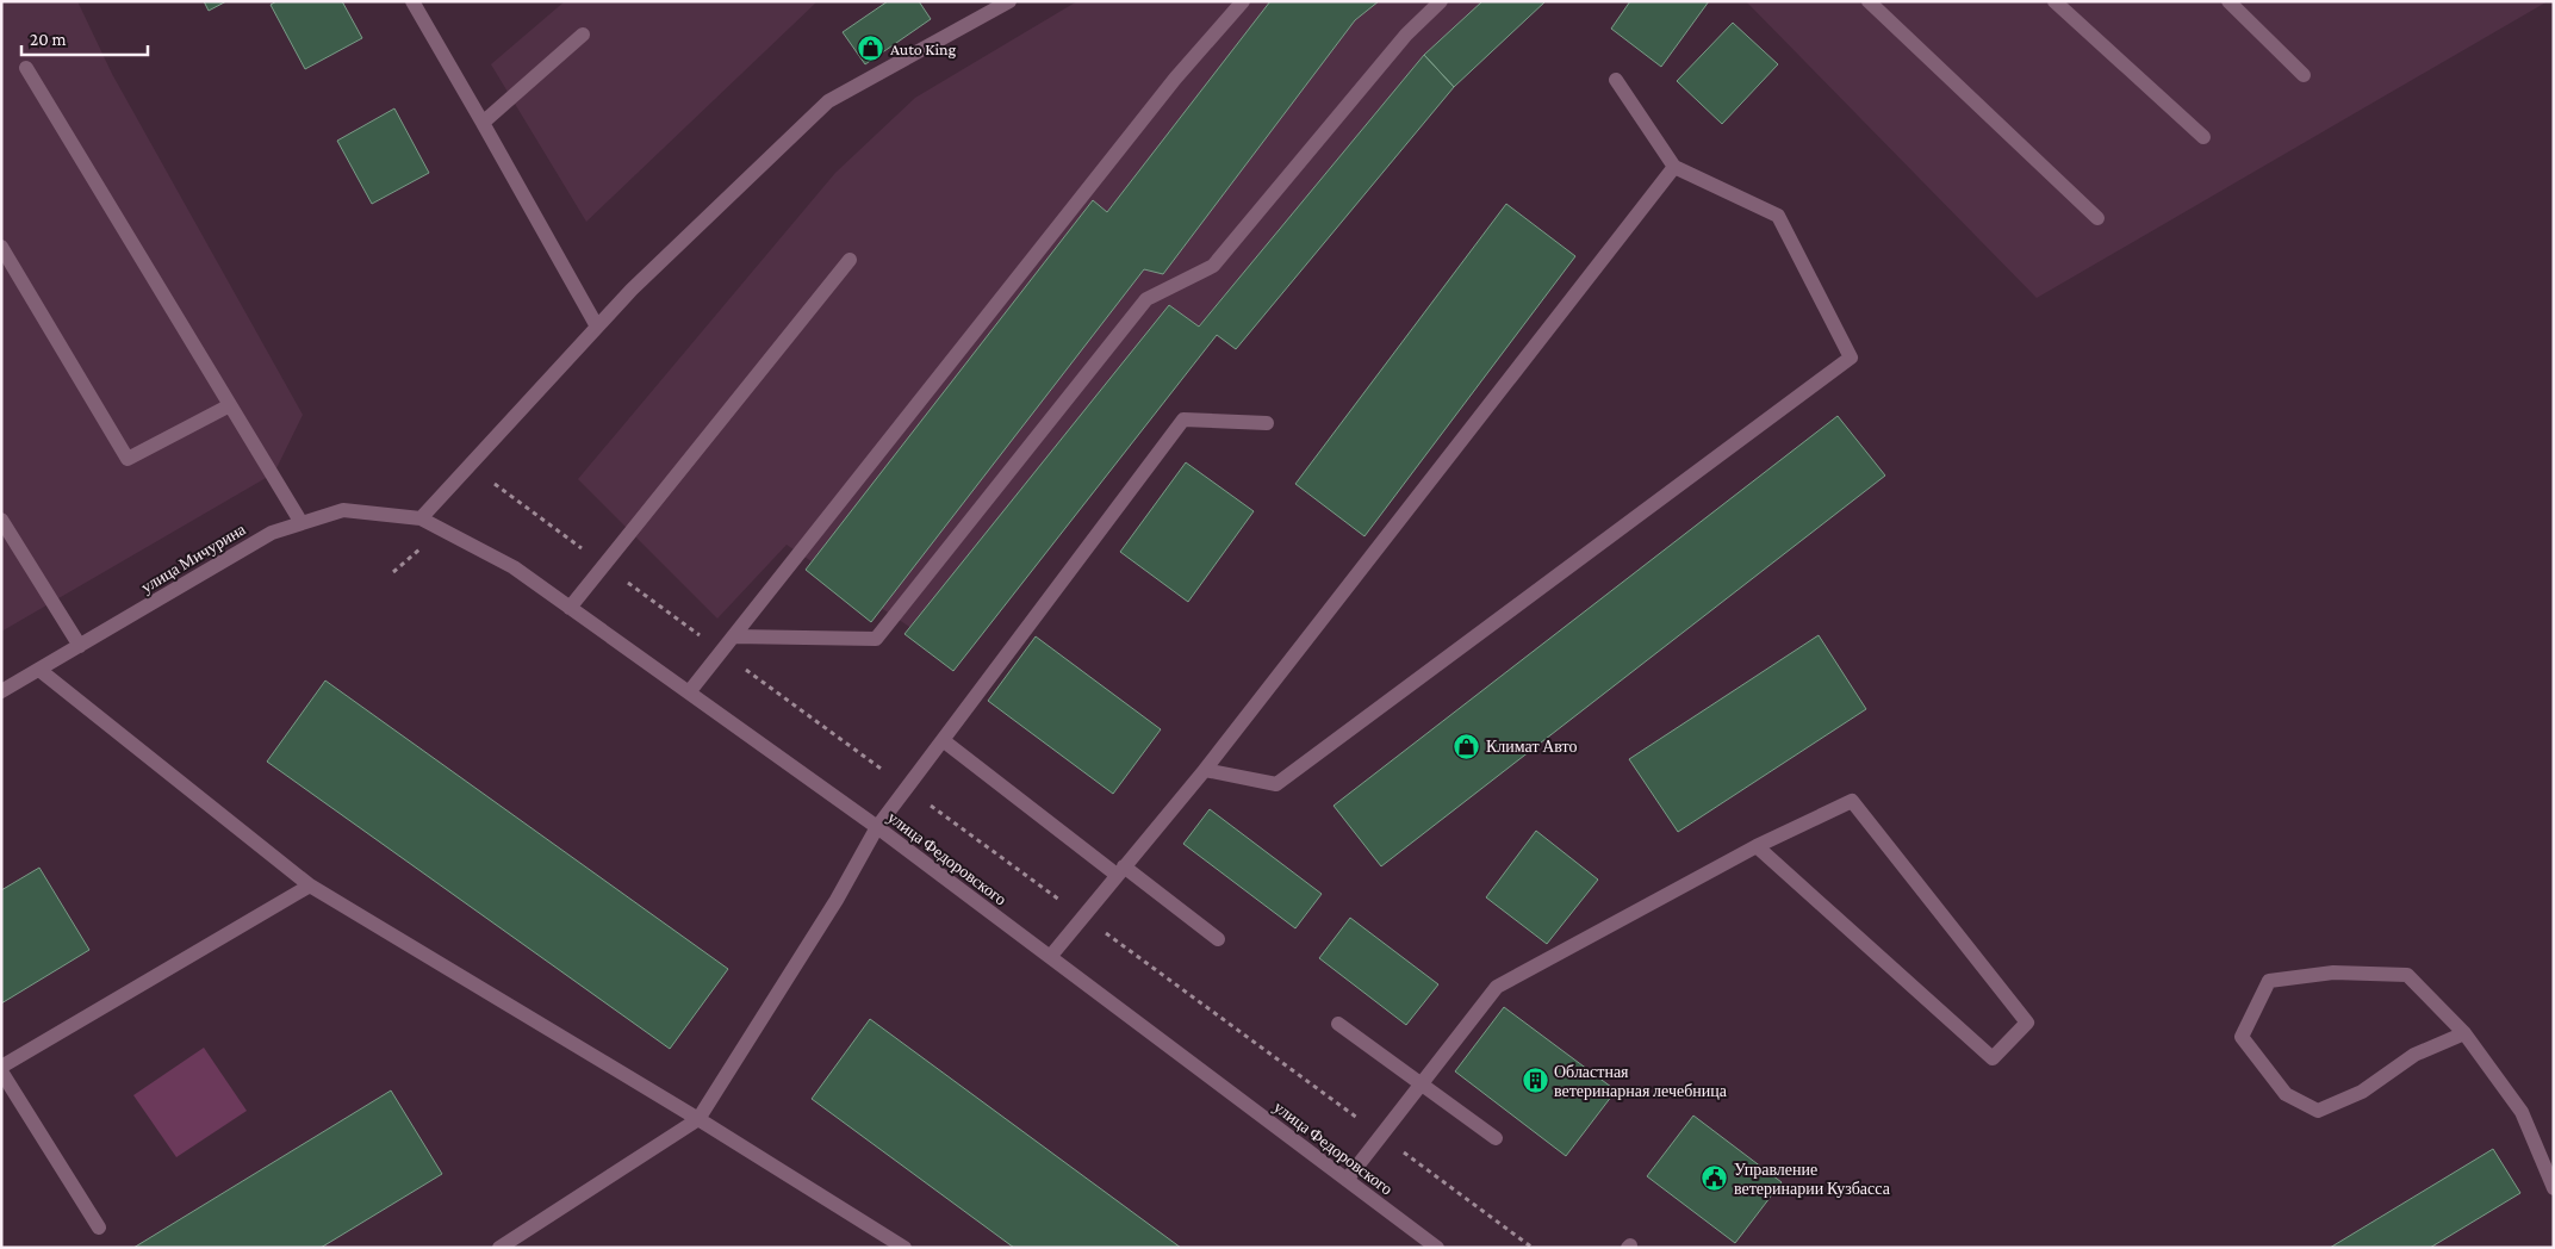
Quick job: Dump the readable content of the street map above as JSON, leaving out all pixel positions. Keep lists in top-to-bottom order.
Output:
{
  "streets": {
    "street": ["улица Мичурина", "улица Федоровского"]
  },
  "crossings": [
    ["улица Мичурина", "улица Федоровского"]
  ],
  "places": {
    "shop": ["Auto King", "Климат Авто"],
    "building": ["Областная ветеринарная лечебница"],
    "public building": ["Управление ветеринарии Кузбасса"]
  },
  "scale_bar": "20 m"
}
